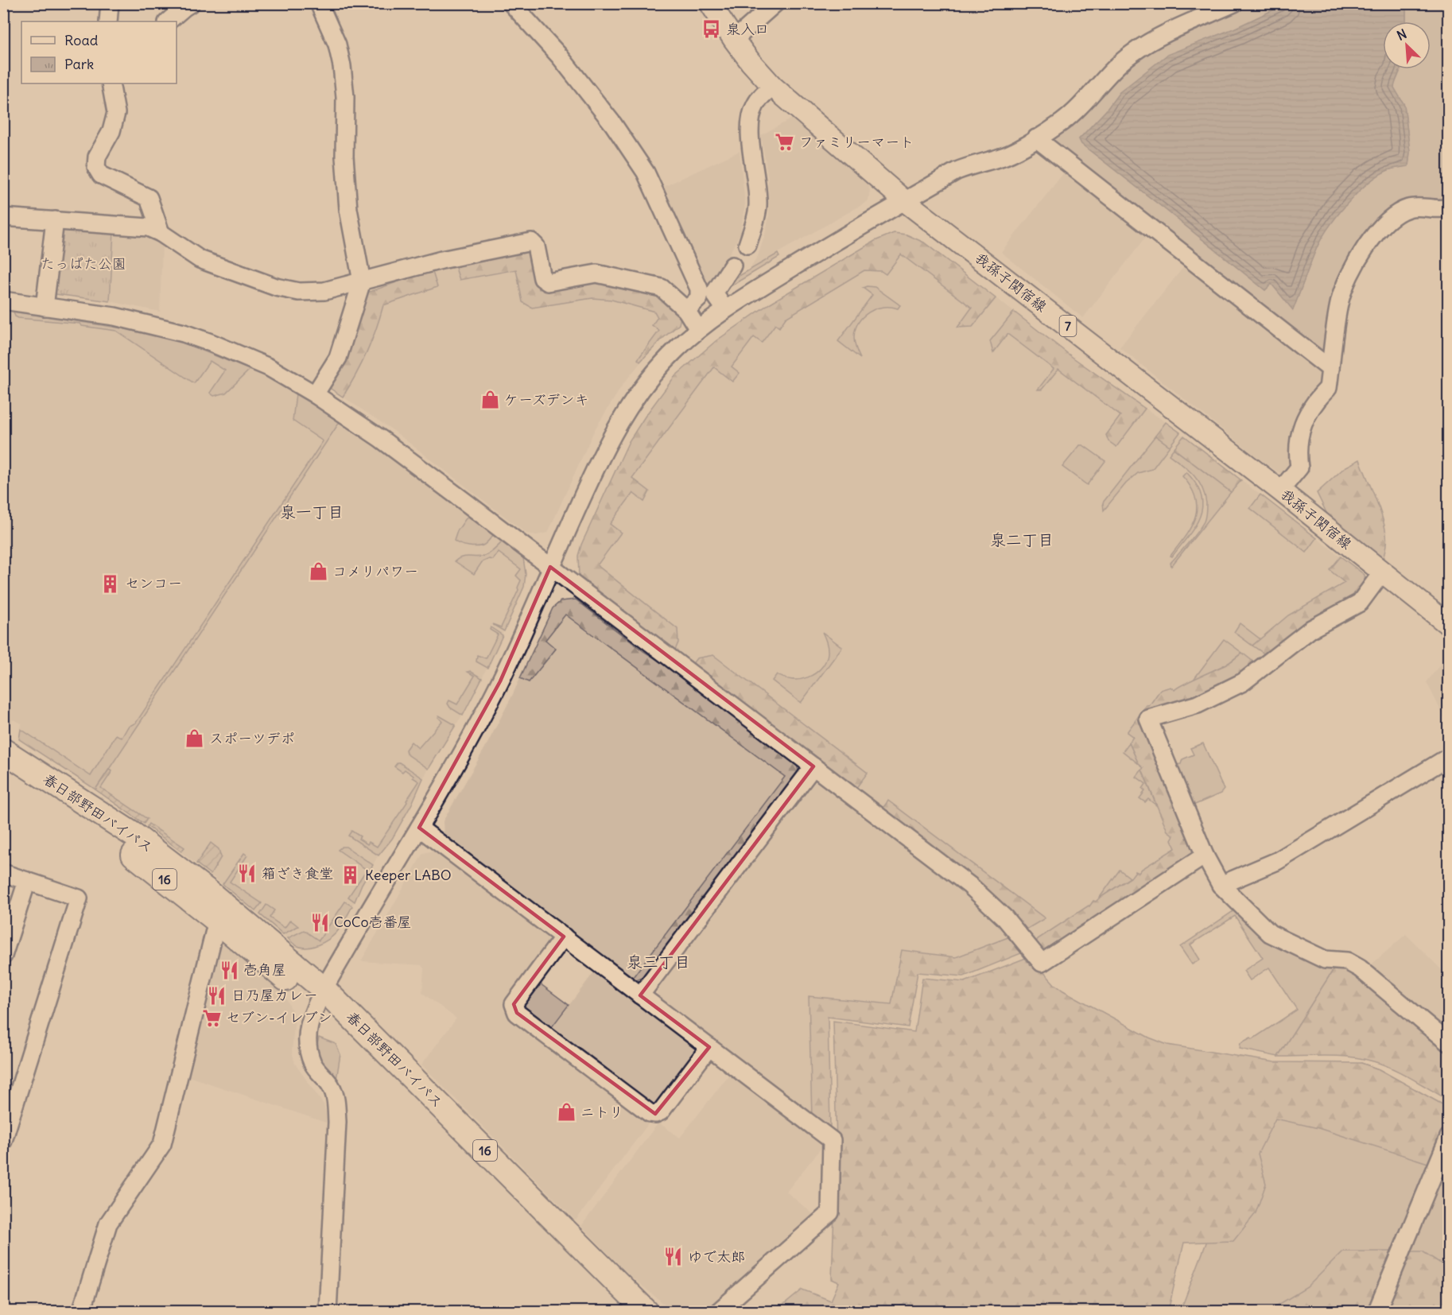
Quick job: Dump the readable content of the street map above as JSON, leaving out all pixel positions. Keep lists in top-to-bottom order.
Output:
{
  "streets": {
    "highway": ["春日部野田バイパス", "16"],
    "main road": ["我孫子関宿線", "7"]
  },
  "districts": ["泉一丁目", "泉二丁目", "泉三丁目"],
  "parks": ["たっぱた公園"],
  "places": {
    "bus stop": ["泉入口"],
    "supermarket": ["ファミリーマート", "セブン-イレブン"],
    "shop": [
      "ケーズデンキ",
      "コメリパワー",
      "スポーツデポ",
      "ニトリ"
    ],
    "building": ["センコー", "Keeper LABO"],
    "restaurant": [
      "箱ざき食堂",
      "CoCo壱番屋",
      "壱角屋",
      "日乃屋カレー",
      "ゆで太郎"
    ]
  },
  "legend": ["Road", "Park"],
  "north": "top left"
}
